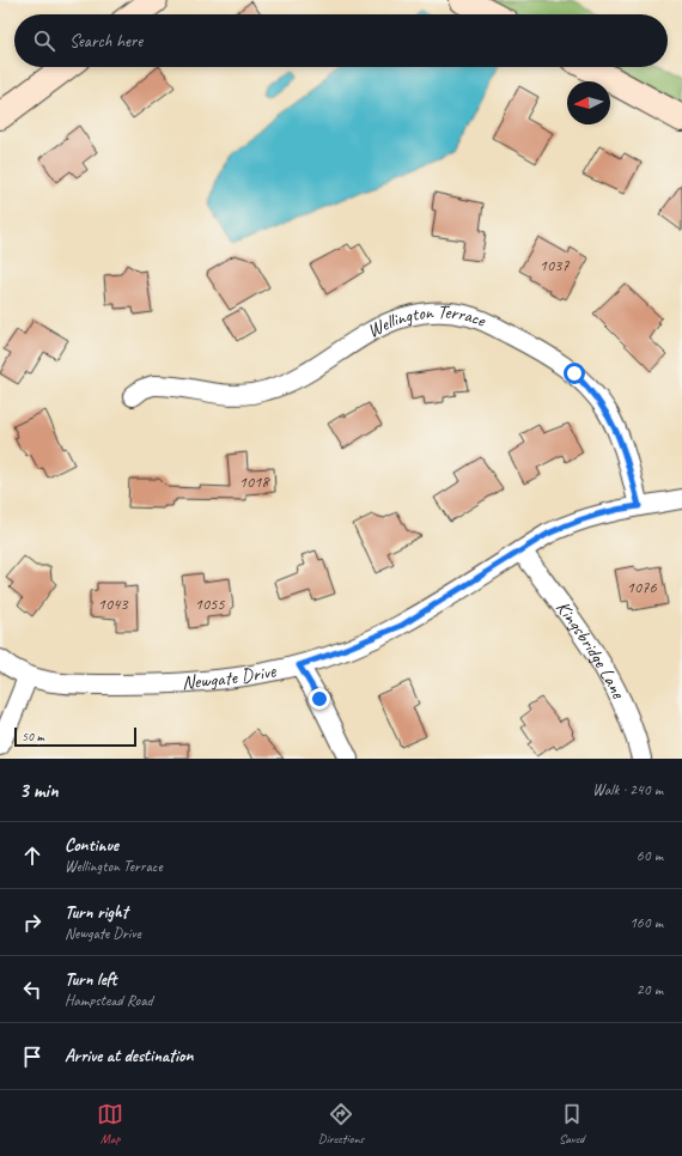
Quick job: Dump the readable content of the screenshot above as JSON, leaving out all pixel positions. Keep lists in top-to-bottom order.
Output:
{
  "streets": {
    "street": ["Wellington Terrace", "Kingsbridge Lane", "Newgate Drive"]
  },
  "crossings": [
    ["Wellington Terrace", "Newgate Drive"],
    ["Kingsbridge Lane", "Newgate Drive"]
  ],
  "house_numbers": [
    "1037",
    "1018",
    "1076",
    "1043",
    "1055"
  ],
  "scale_bar": "50 m",
  "north": "left",
  "page": {
    "search": "Search here",
    "scale": "50 m",
    "heading": ["3 min", "Walk · 240 m"],
    "list": [
      ["Continue", "Wellington Terrace", "60 m"],
      ["Turn right", "Newgate Drive", "160 m"],
      ["Turn left", "Hampstead Road", "20 m"],
      "Arrive at destination"
    ],
    "nav": ["Map", "Directions", "Saved"]
  }
}
